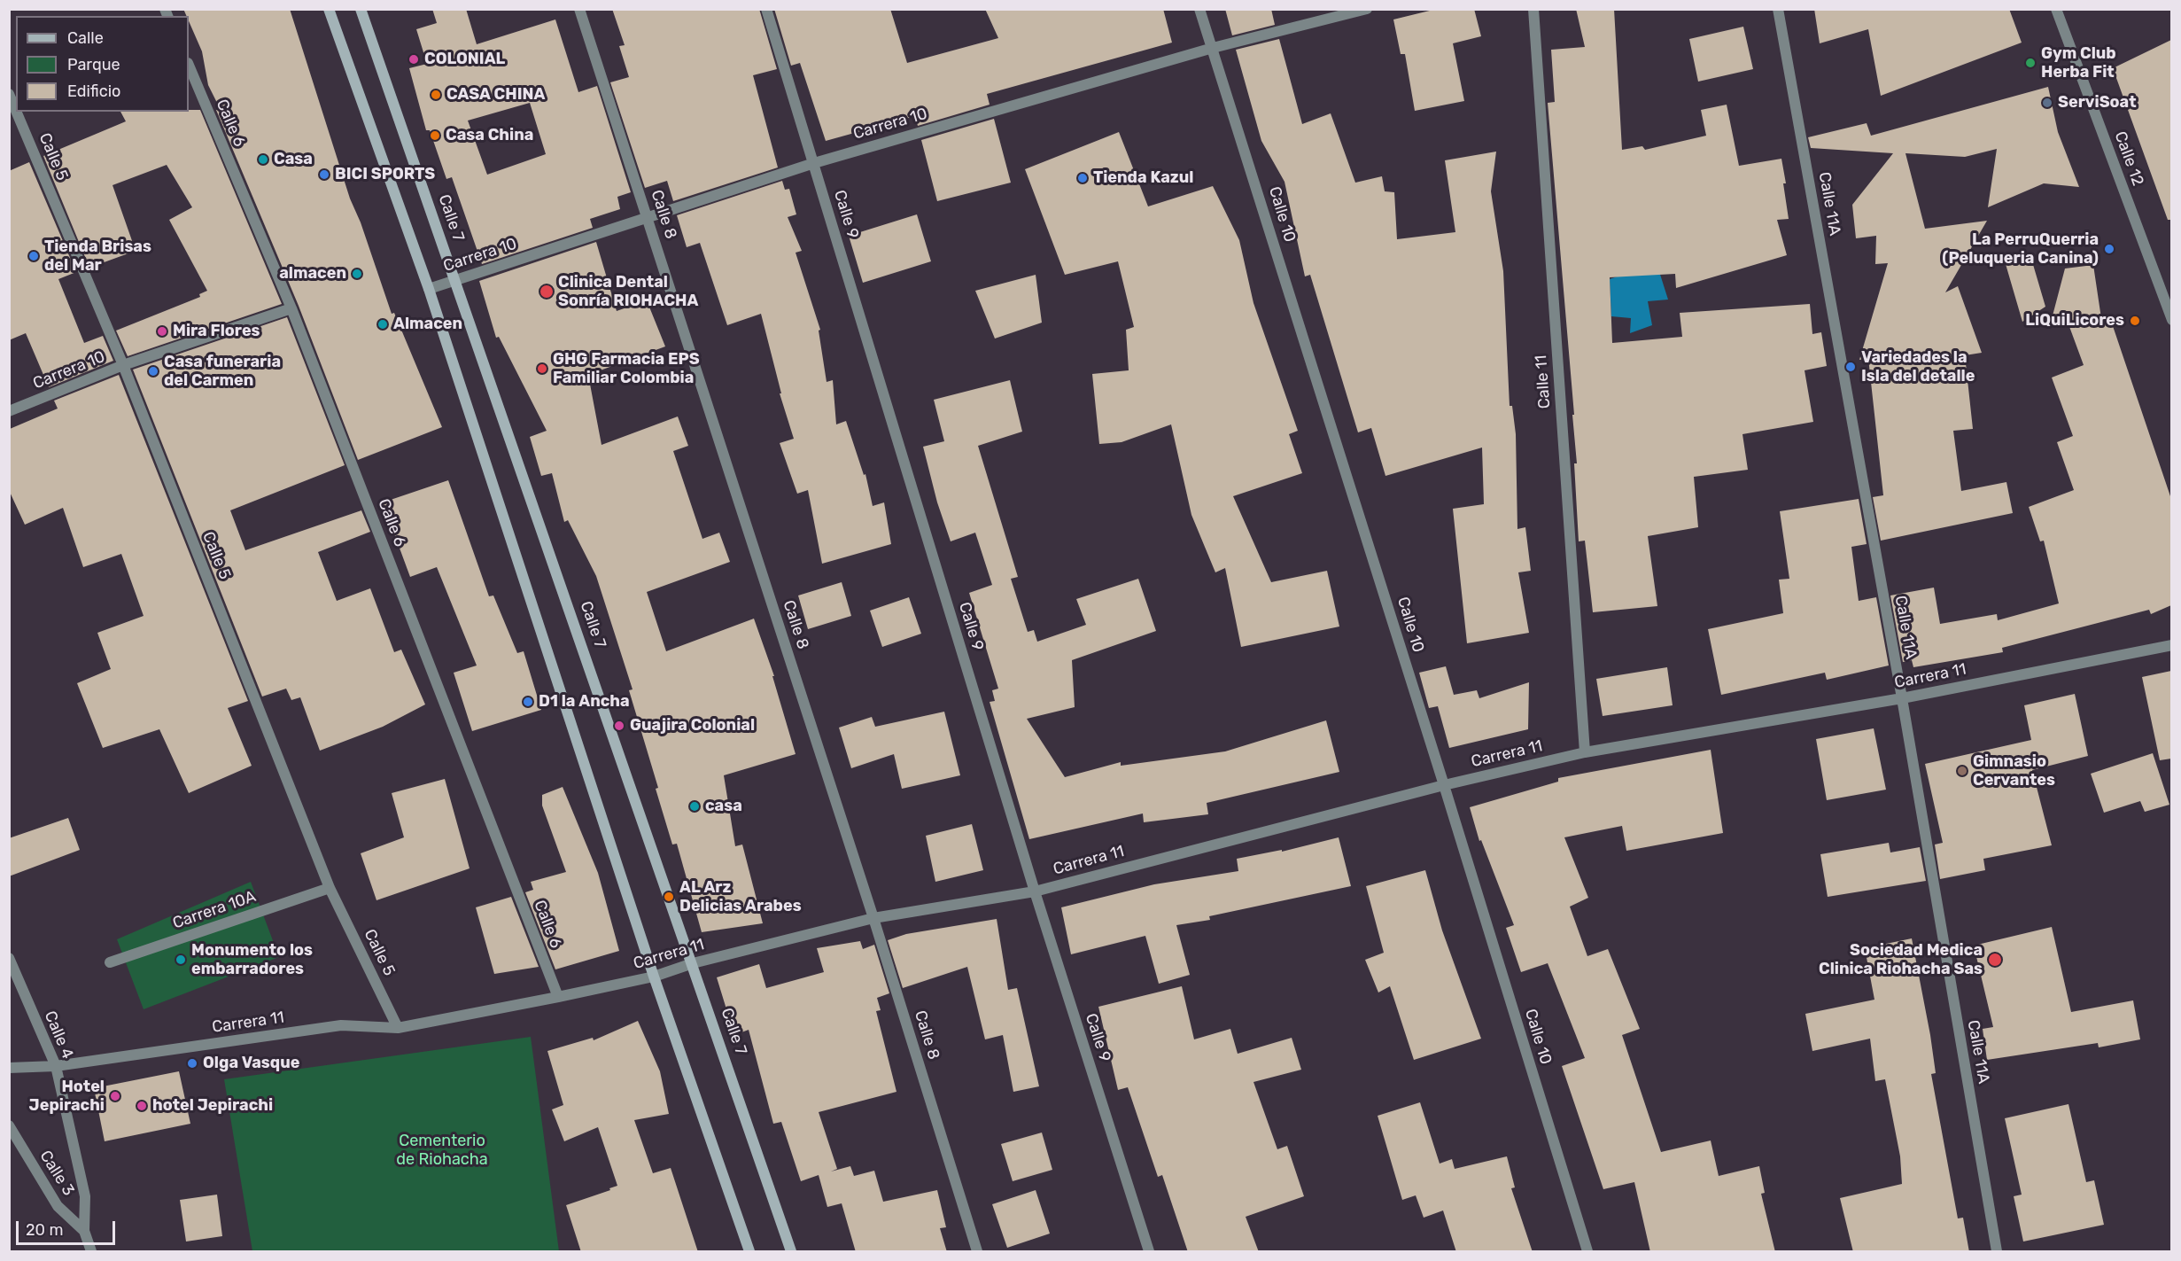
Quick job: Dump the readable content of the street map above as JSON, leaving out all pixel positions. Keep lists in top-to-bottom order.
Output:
{
  "streets": {
    "street": [
      "Calle 6",
      "Carrera 10",
      "Calle 5",
      "Calle 12",
      "Calle 11A",
      "Calle 8",
      "Calle 9",
      "Calle 10",
      "Calle 7",
      "Calle 11",
      "Carrera 11",
      "Carrera 10A",
      "Calle 4",
      "Calle 3"
    ]
  },
  "crossings": [
    ["Calle 6", "Carrera 10"],
    ["Calle 6", "Carrera 11"],
    ["Carrera 10", "Calle 5"],
    ["Carrera 10", "Calle 8"],
    ["Carrera 10", "Calle 9"],
    ["Carrera 10", "Calle 10"],
    ["Carrera 10", "Calle 7"],
    ["Calle 5", "Carrera 11"],
    ["Calle 5", "Carrera 10A"],
    ["Calle 11A", "Carrera 11"],
    ["Calle 8", "Carrera 11"],
    ["Calle 9", "Carrera 11"],
    ["Calle 10", "Carrera 11"],
    ["Calle 7", "Carrera 11"],
    ["Calle 11", "Carrera 11"],
    ["Carrera 11", "Calle 4"],
    ["Calle 4", "Calle 3"]
  ],
  "parks": ["Cementerio de Riohacha"],
  "places": [
    "COLONIAL",
    "Gym Club Herba Fit",
    "CASA CHINA",
    "ServiSoat",
    "Casa China",
    "Casa",
    "BICI SPORTS",
    "Tienda Kazul",
    "La PerruQuerria (Peluqueria Canina)",
    "Tienda Brisas del Mar",
    "almacen",
    "Clinica Dental Sonría RIOHACHA",
    "LiQuiLicores",
    "Almacen",
    "Mira Flores",
    "Variedades la Isla del detalle",
    "GHG Farmacia EPS Familiar Colombia",
    "Casa funeraria del Carmen",
    "D1 la Ancha",
    "Guajira Colonial",
    "Gimnasio Cervantes",
    "casa",
    "AL Arz Delicias Arabes",
    "Monumento los embarradores",
    "Sociedad Medica Clinica Riohacha Sas",
    "Olga Vasque",
    "Hotel Jepirachi",
    "hotel Jepirachi"
  ],
  "legend": ["Calle", "Parque", "Edificio"],
  "scale_bar": "20 m"
}
